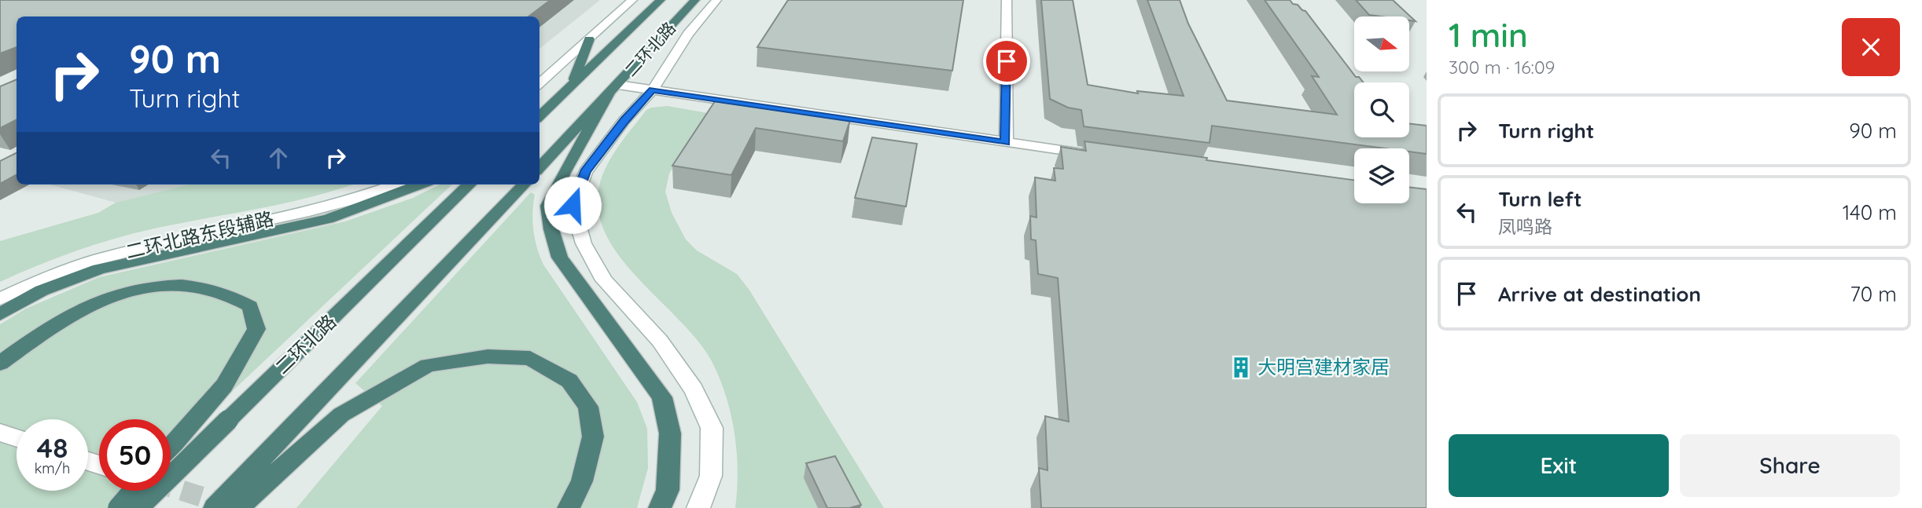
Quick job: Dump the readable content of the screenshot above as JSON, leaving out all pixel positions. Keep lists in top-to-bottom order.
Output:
{
  "streets": {
    "highway": ["二环北路"],
    "main road": ["二环北路东段辅路"]
  },
  "places": {
    "building": ["大明宫建材家居"]
  },
  "north": "right",
  "page": {
    "heading": ["1 min", "300 m · 16:09"],
    "turn": ["90 m", "Turn right"],
    "list": [
      {
        "name": "Turn right",
        "value": "90 m"
      },
      {
        "name": "Turn left",
        "note": "凤鸣路",
        "value": "140 m"
      },
      {
        "name": "Arrive at destination",
        "value": "70 m"
      }
    ],
    "speed": "48 km/h",
    "limit": "50",
    "buttons": ["Exit", "Share"]
  }
}
